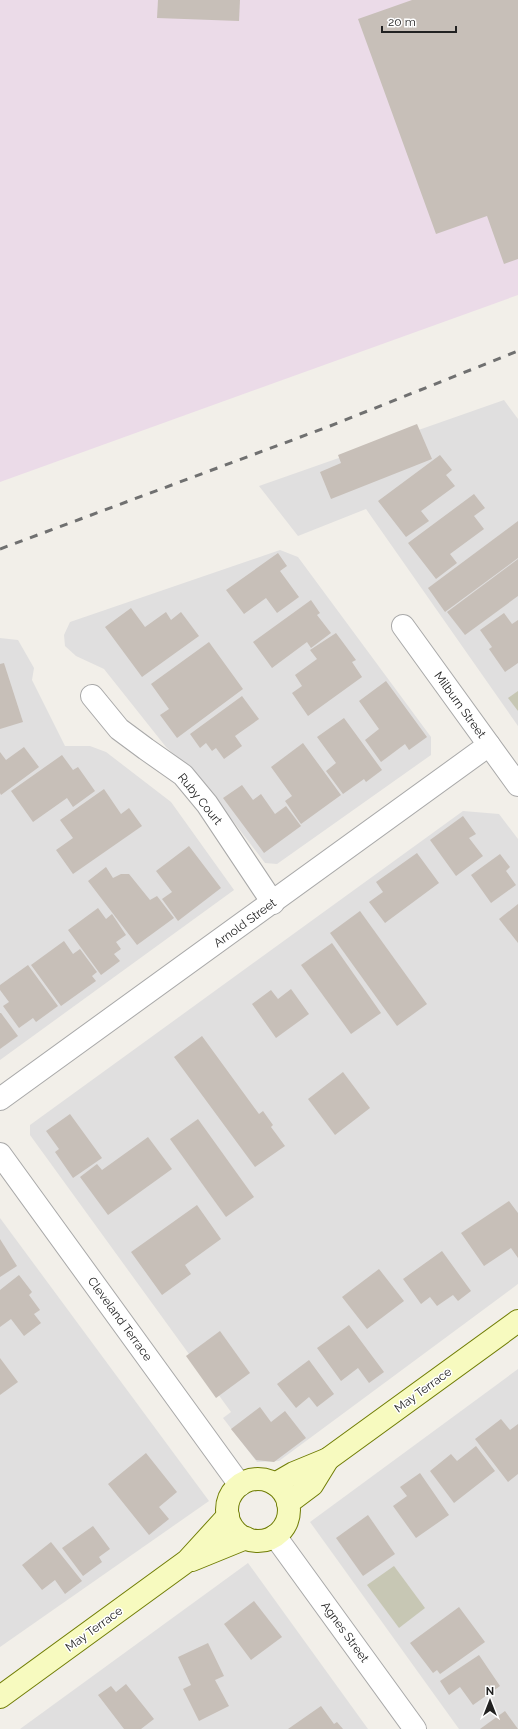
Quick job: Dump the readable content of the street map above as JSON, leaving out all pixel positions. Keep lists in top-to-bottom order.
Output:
{
  "streets": {
    "street": [
      "Milburn Street",
      "Ruby Court",
      "Arnold Street",
      "Cleveland Terrace",
      "May Terrace",
      "Agnes Street"
    ]
  },
  "crossings": [
    ["Milburn Street", "Arnold Street"],
    ["Ruby Court", "Arnold Street"],
    ["Cleveland Terrace", "May Terrace"],
    ["Cleveland Terrace", "Agnes Street"],
    ["May Terrace", "Agnes Street"]
  ],
  "scale_bar": "20 m",
  "north": "top"
}
